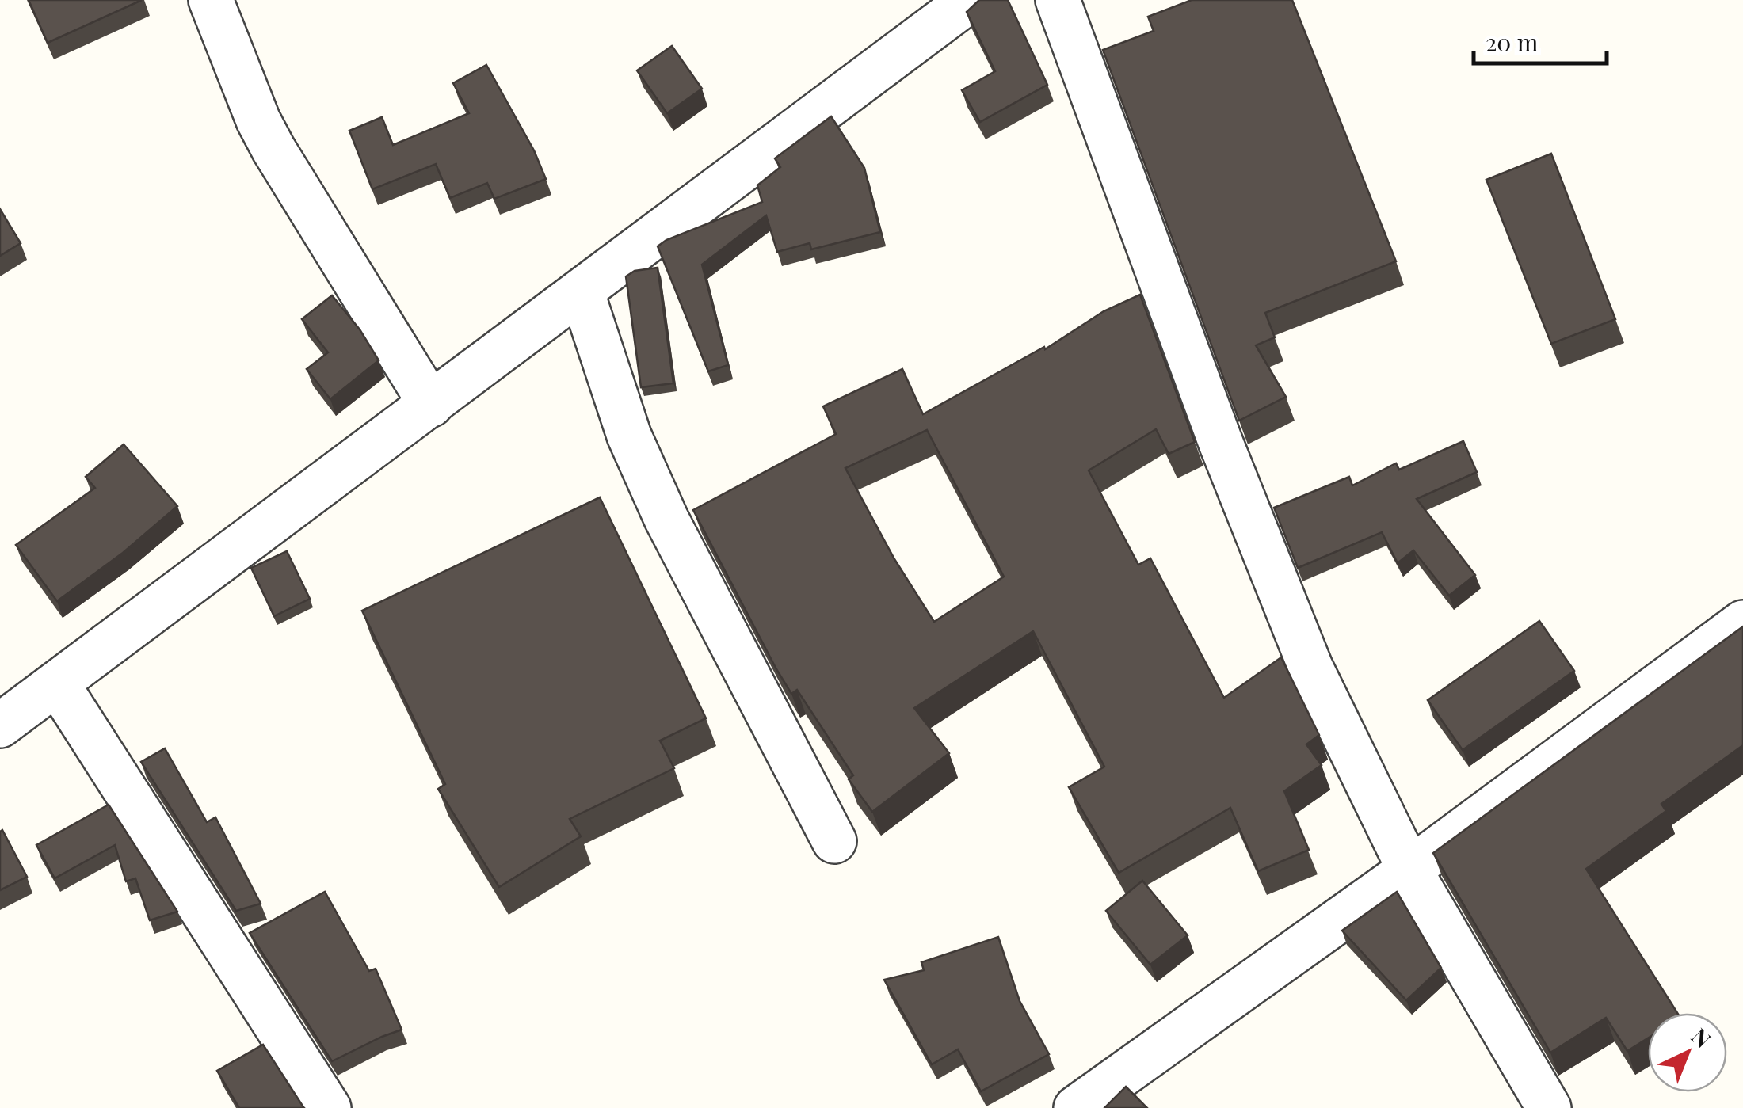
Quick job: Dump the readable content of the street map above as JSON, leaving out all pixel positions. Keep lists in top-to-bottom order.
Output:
{
  "scale_bar": "20 m",
  "north": "top right"
}
